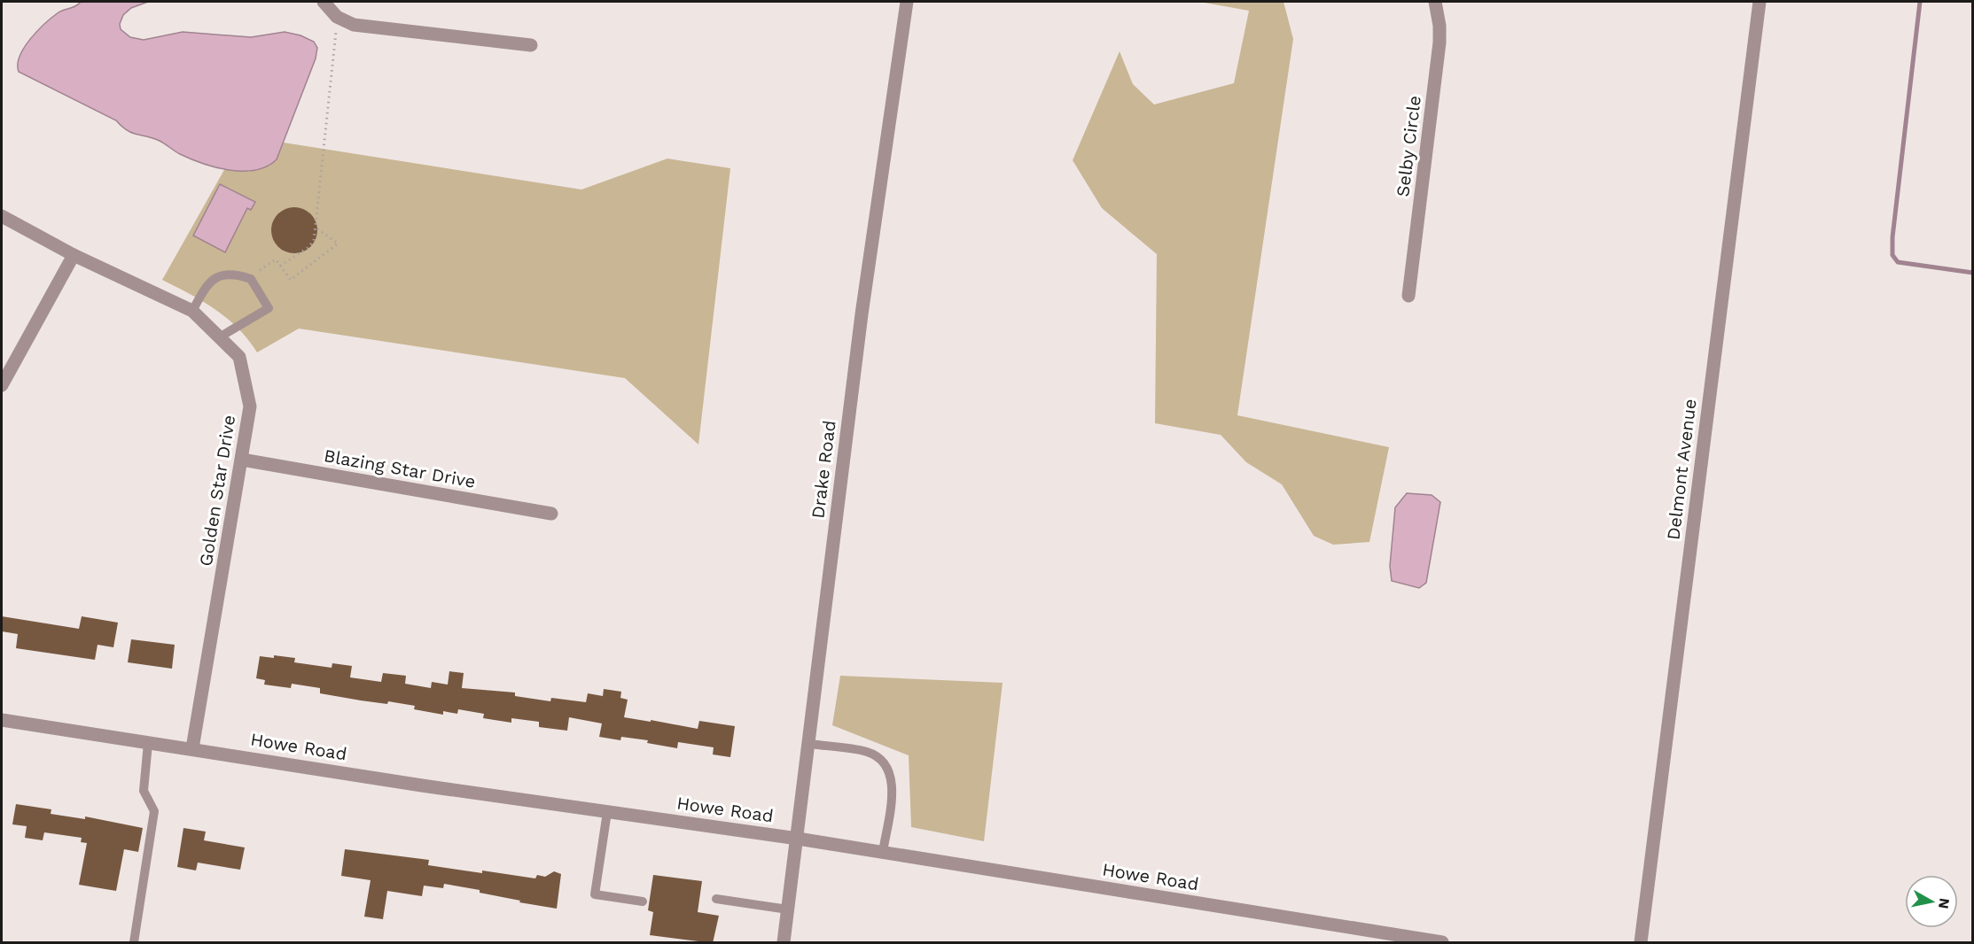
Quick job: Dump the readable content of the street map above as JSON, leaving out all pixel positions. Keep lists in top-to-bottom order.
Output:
{
  "streets": {
    "street": [
      "Selby Circle",
      "Blazing Star Drive",
      "Drake Road",
      "Delmont Avenue",
      "Golden Star Drive",
      "Howe Road"
    ]
  },
  "crossings": [
    ["Blazing Star Drive", "Golden Star Drive"],
    ["Drake Road", "Howe Road"],
    ["Golden Star Drive", "Howe Road"]
  ],
  "north": "right"
}
